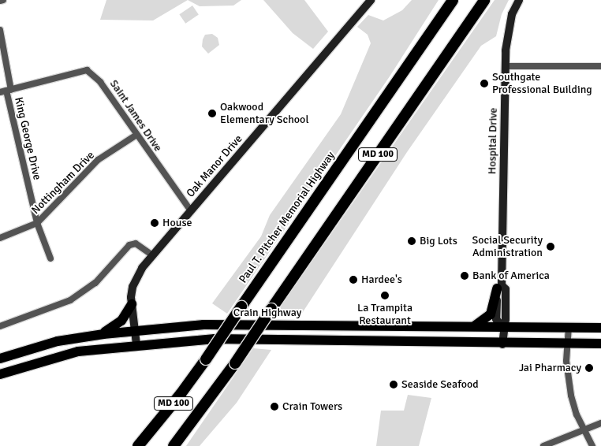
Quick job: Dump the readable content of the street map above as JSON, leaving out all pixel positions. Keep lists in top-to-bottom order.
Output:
{
  "streets": {
    "highway": ["MD 100", "Paul T. Pitcher Memorial Highway"],
    "main road": ["Crain Highway"],
    "street": [
      "Saint James Drive",
      "King George Drive",
      "Hospital Drive",
      "Oak Manor Drive",
      "Nottingham Drive"
    ]
  },
  "crossings": [
    ["Saint James Drive", "King George Drive"],
    ["Saint James Drive", "Oak Manor Drive"],
    ["Saint James Drive", "Nottingham Drive"],
    ["King George Drive", "Nottingham Drive"],
    ["Hospital Drive", "Crain Highway"],
    ["Oak Manor Drive", "Crain Highway"]
  ],
  "places": [
    "Southgate Professional Building",
    "Oakwood Elementary School",
    "House",
    "Big Lots",
    "Social Security Administration",
    "Bank of America",
    "Hardee's",
    "La Trampita Restaurant",
    "Jai Pharmacy",
    "Seaside Seafood",
    "Crain Towers"
  ]
}
